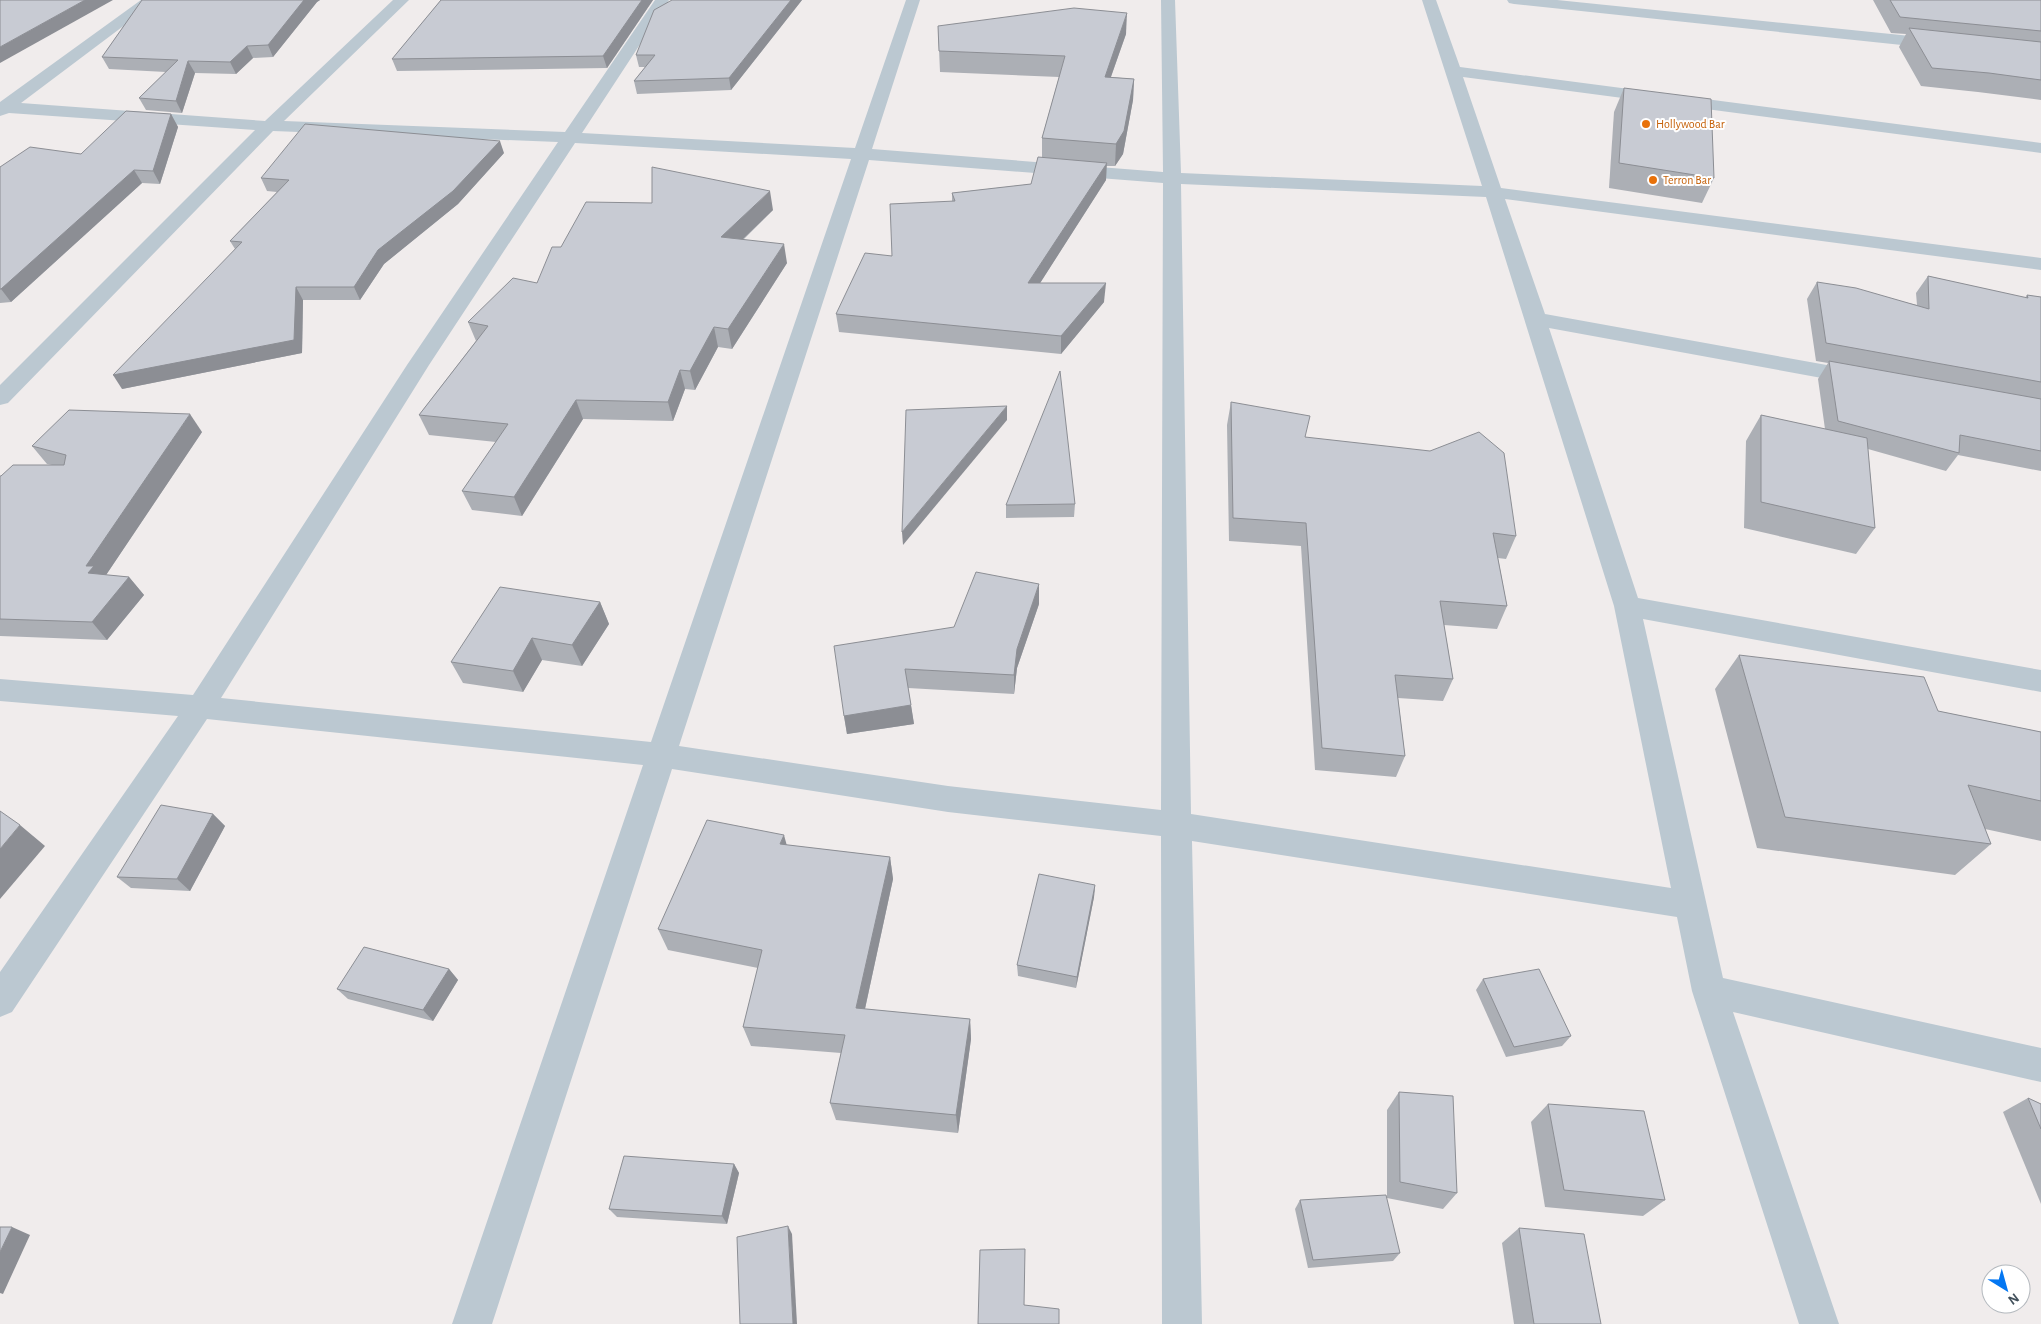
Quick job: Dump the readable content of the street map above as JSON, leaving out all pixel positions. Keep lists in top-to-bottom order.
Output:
{
  "places": ["Hollywood Bar", "Terron Bar"],
  "north": "bottom right"
}
